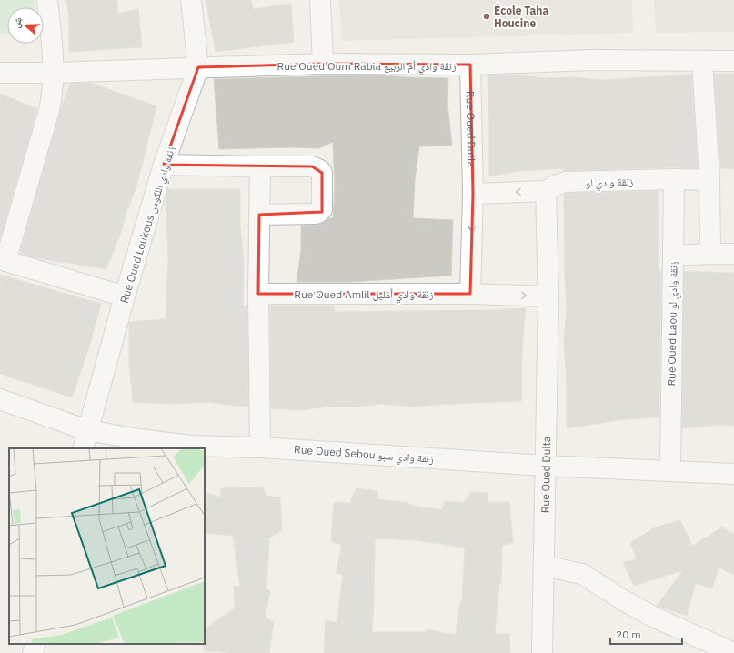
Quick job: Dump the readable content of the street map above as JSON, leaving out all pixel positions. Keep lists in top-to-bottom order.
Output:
{
  "streets": {
    "street": [
      "Rue Oued Oum Rabia زنقة وادي أم الربيع",
      "Rue Oued Dulta",
      "زنقة وادي لو",
      "Rue Oued Loukous زنقة وادي اللكوس",
      "Rue Oued Amlil زنقة وادي أمليل",
      "Rue Oued Laou زنقة وادي لو",
      "Rue Oued Sebou زنقة وادي سبو"
    ]
  },
  "crossings": [
    ["Rue Oued Oum Rabia زنقة وادي أم الربيع", "Rue Oued Dulta"],
    ["Rue Oued Oum Rabia زنقة وادي أم الربيع", "Rue Oued Loukous زنقة وادي اللكوس"],
    ["Rue Oued Dulta", "زنقة وادي لو"],
    ["Rue Oued Dulta", "Rue Oued Amlil زنقة وادي أمليل"],
    ["Rue Oued Dulta", "Rue Oued Sebou زنقة وادي سبو"],
    ["Rue Oued Loukous زنقة وادي اللكوس", "Rue Oued Sebou زنقة وادي سبو"],
    ["Rue Oued Laou زنقة وادي لو", "Rue Oued Sebou زنقة وادي سبو"]
  ],
  "places": ["École Taha Houcine"],
  "scale_bar": "20 m",
  "north": "left"
}
